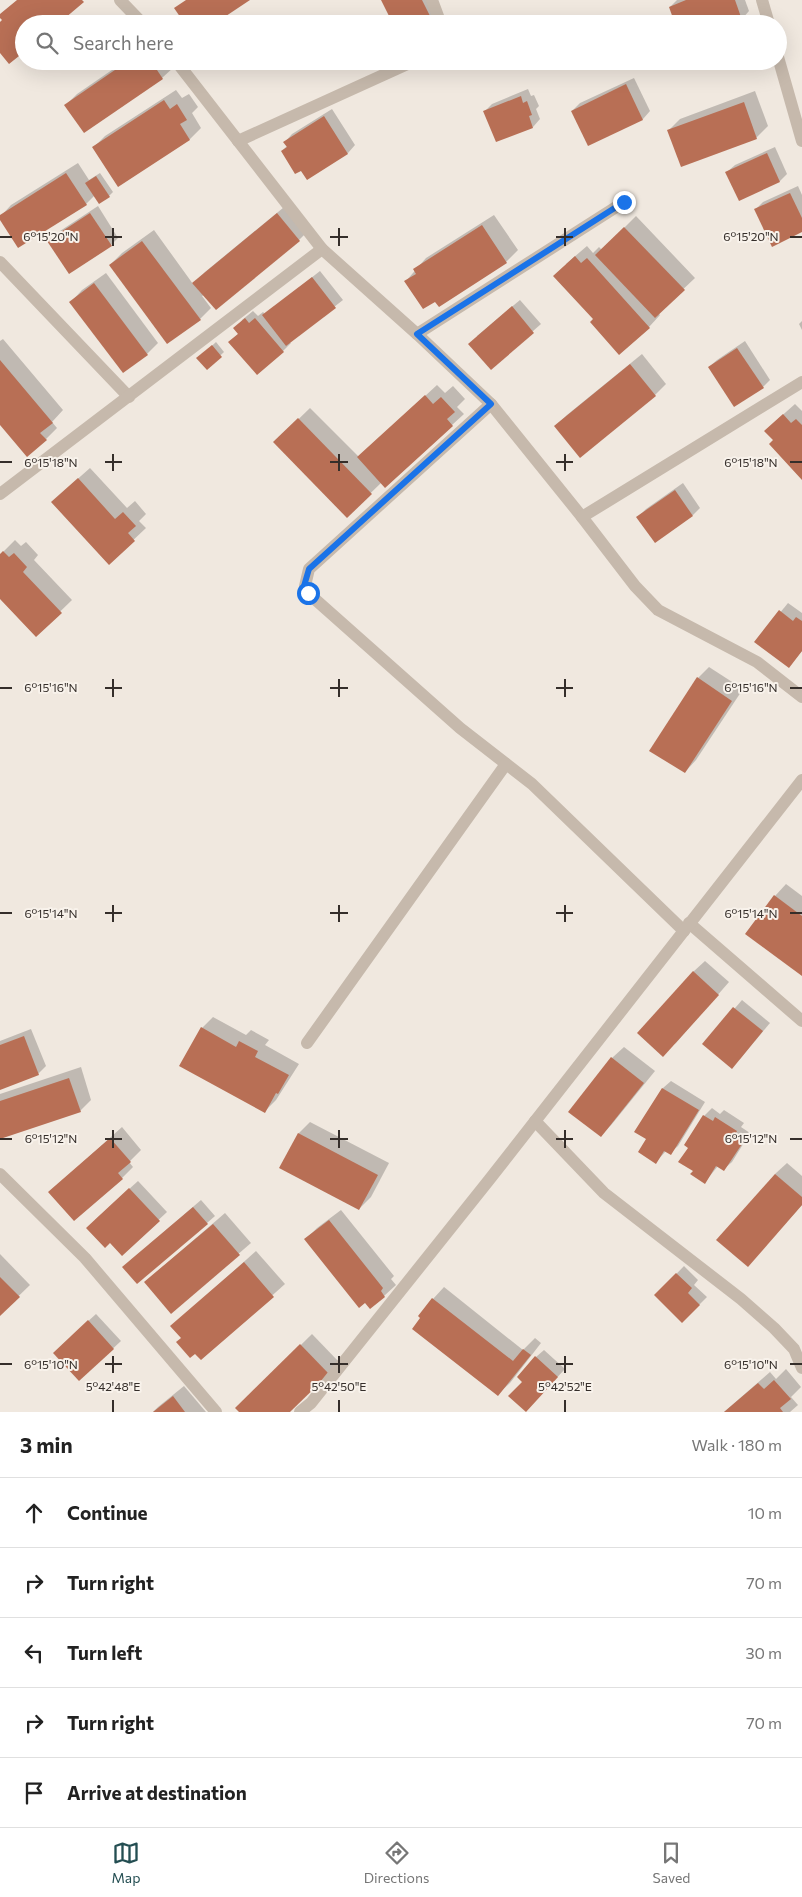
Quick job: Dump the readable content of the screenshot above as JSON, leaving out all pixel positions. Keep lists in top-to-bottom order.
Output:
{
  "page": {
    "search": "Search here",
    "heading": ["3 min", "Walk · 180 m"],
    "list": [
      ["Continue", "10 m"],
      ["Turn right", "70 m"],
      ["Turn left", "30 m"],
      ["Turn right", "70 m"],
      "Arrive at destination"
    ],
    "nav": ["Map", "Directions", "Saved"]
  },
  "coordinates": [
    "6°15'20\"N",
    "6°15'18\"N",
    "6°15'16\"N",
    "6°15'14\"N",
    "6°15'12\"N",
    "6°15'10\"N",
    "5°42'48\"E",
    "5°42'50\"E",
    "5°42'52\"E"
  ]
}
